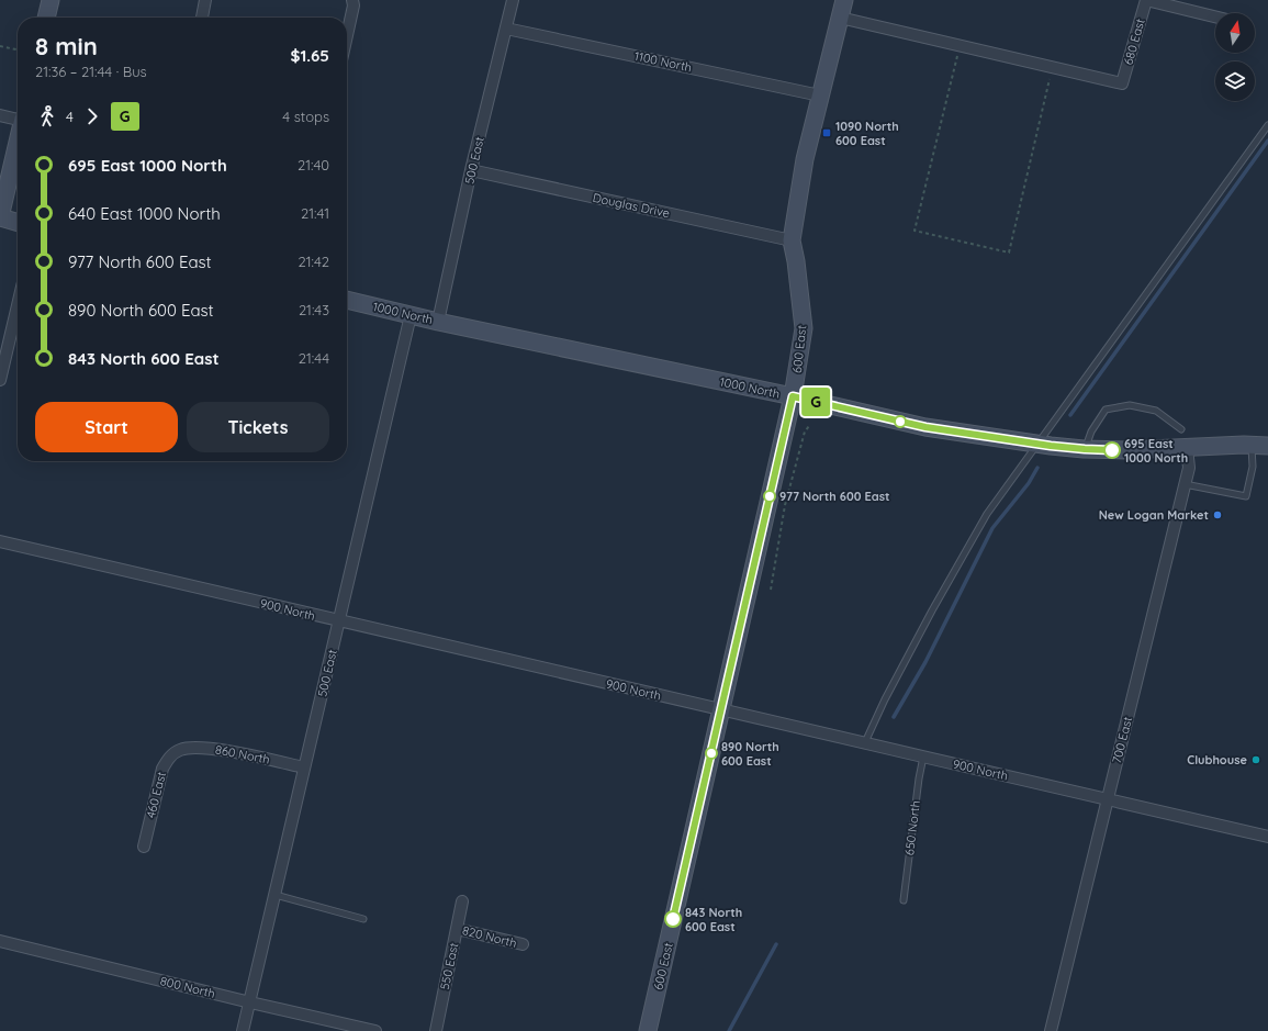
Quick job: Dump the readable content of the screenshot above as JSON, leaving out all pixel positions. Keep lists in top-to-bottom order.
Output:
{
  "streets": {
    "street": [
      "680 East",
      "1100 North",
      "500 East",
      "Douglas Drive",
      "1000 North",
      "600 East",
      "900 North",
      "700 East",
      "860 North",
      "460 East",
      "820 North",
      "550 East",
      "800 North"
    ],
    "lane": ["650 North"]
  },
  "crossings": [
    ["680 East", "600 East"],
    ["1100 North", "500 East"],
    ["1100 North", "600 East"],
    ["500 East", "Douglas Drive"],
    ["500 East", "1000 North"],
    ["500 East", "900 North"],
    ["500 East", "860 North"],
    ["500 East", "800 North"],
    ["Douglas Drive", "600 East"],
    ["1000 North", "600 East"],
    ["1000 North", "700 East"],
    ["600 East", "900 North"],
    ["900 North", "700 East"],
    ["900 North", "650 North"],
    ["860 North", "460 East"],
    ["820 North", "550 East"]
  ],
  "places": {
    "transit": ["1090 North 600 East"],
    "other": [
      "695 East 1000 North",
      "977 North 600 East",
      "New Logan Market",
      "890 North 600 East",
      "Clubhouse",
      "843 North 600 East"
    ]
  },
  "lines": ["bus line G"],
  "north": "top",
  "page": {
    "on_map": "G",
    "heading": ["8 min", "21:36 – 21:44 · Bus", "$1.65"],
    "legs": ["4", "G", "4 stops"],
    "list": [
      {
        "name": "695 East 1000 North",
        "value": "21:40"
      },
      {
        "name": "640 East 1000 North",
        "value": "21:41"
      },
      {
        "name": "977 North 600 East",
        "value": "21:42"
      },
      {
        "name": "890 North 600 East",
        "value": "21:43"
      },
      {
        "name": "843 North 600 East",
        "value": "21:44"
      }
    ],
    "buttons": ["Start", "Tickets"]
  }
}
